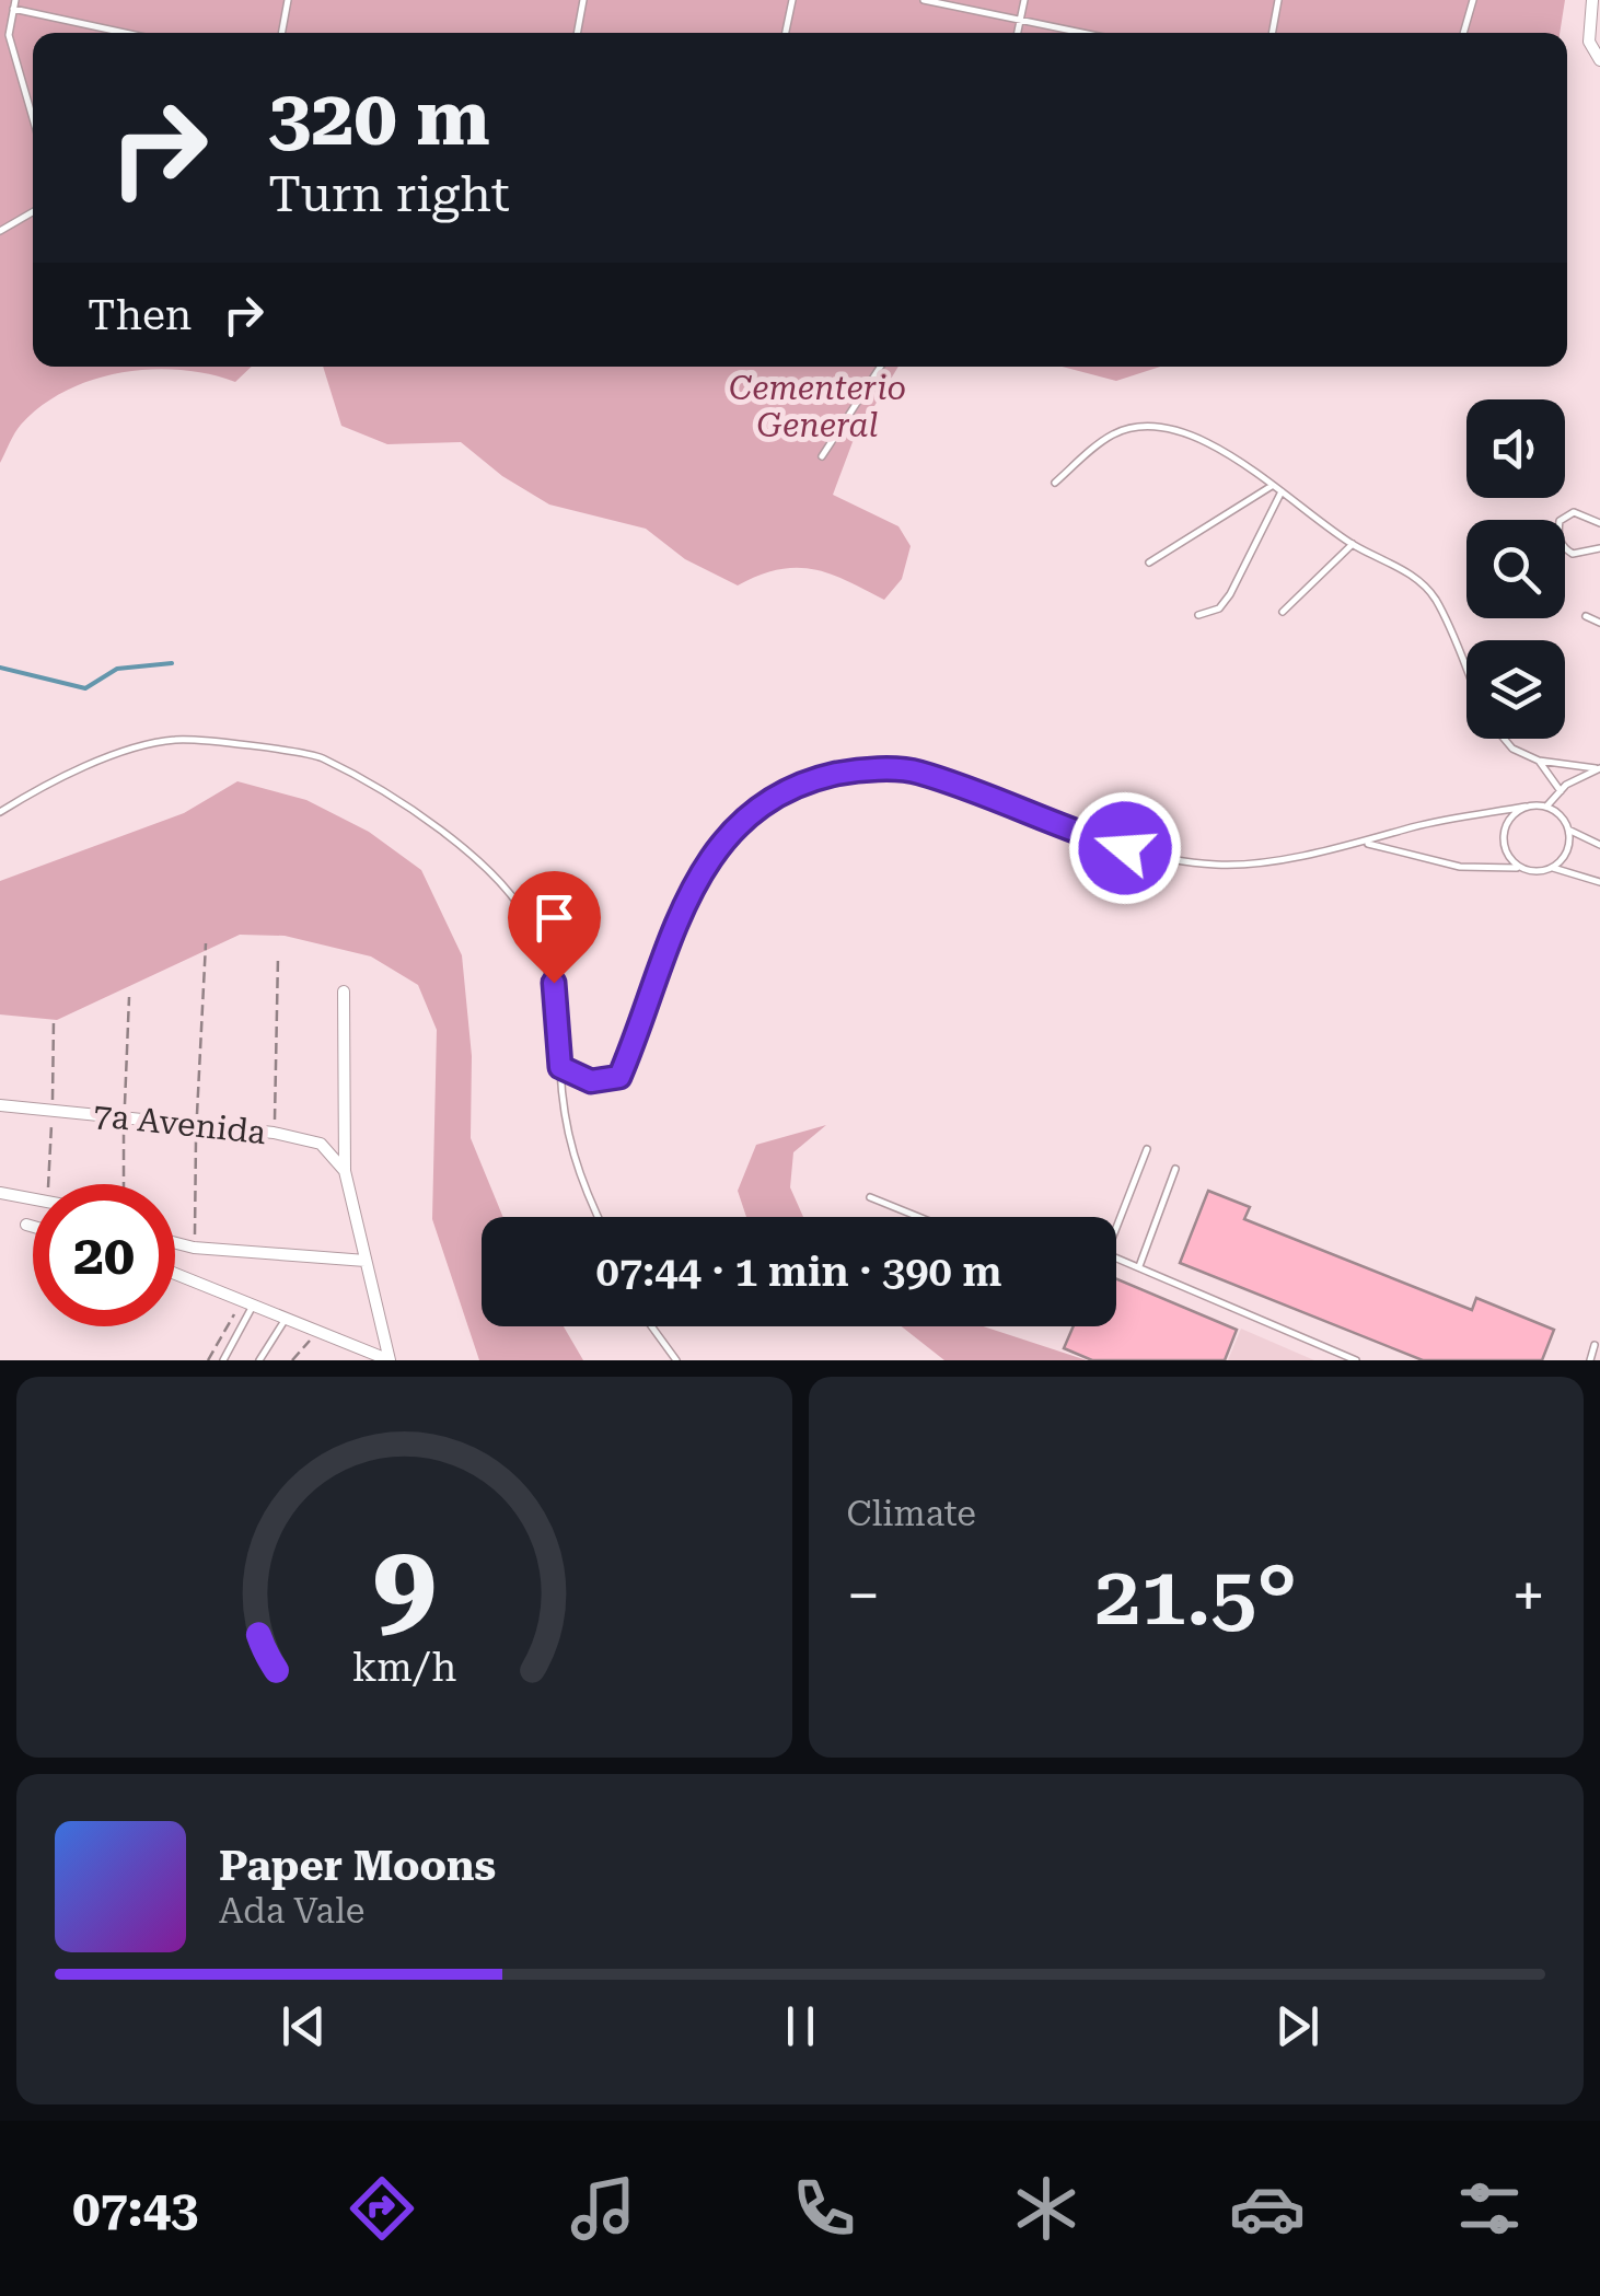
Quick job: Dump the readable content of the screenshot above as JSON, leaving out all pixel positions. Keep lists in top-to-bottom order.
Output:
{
  "streets": {
    "street": ["7a Avenida"]
  },
  "parks": ["Cementerio General"],
  "page": {
    "turn": ["320 m", "Turn right"],
    "then": "Then",
    "limit": "20",
    "trip": "07:44 · 1 min · 390 m",
    "tile": "Climate",
    "heat": ["−", "21.5°", "+"],
    "song": ["Paper Moons", "Ada Vale"],
    "tabs": "07:43",
    "gauge": ["9", "km/h"]
  }
}
